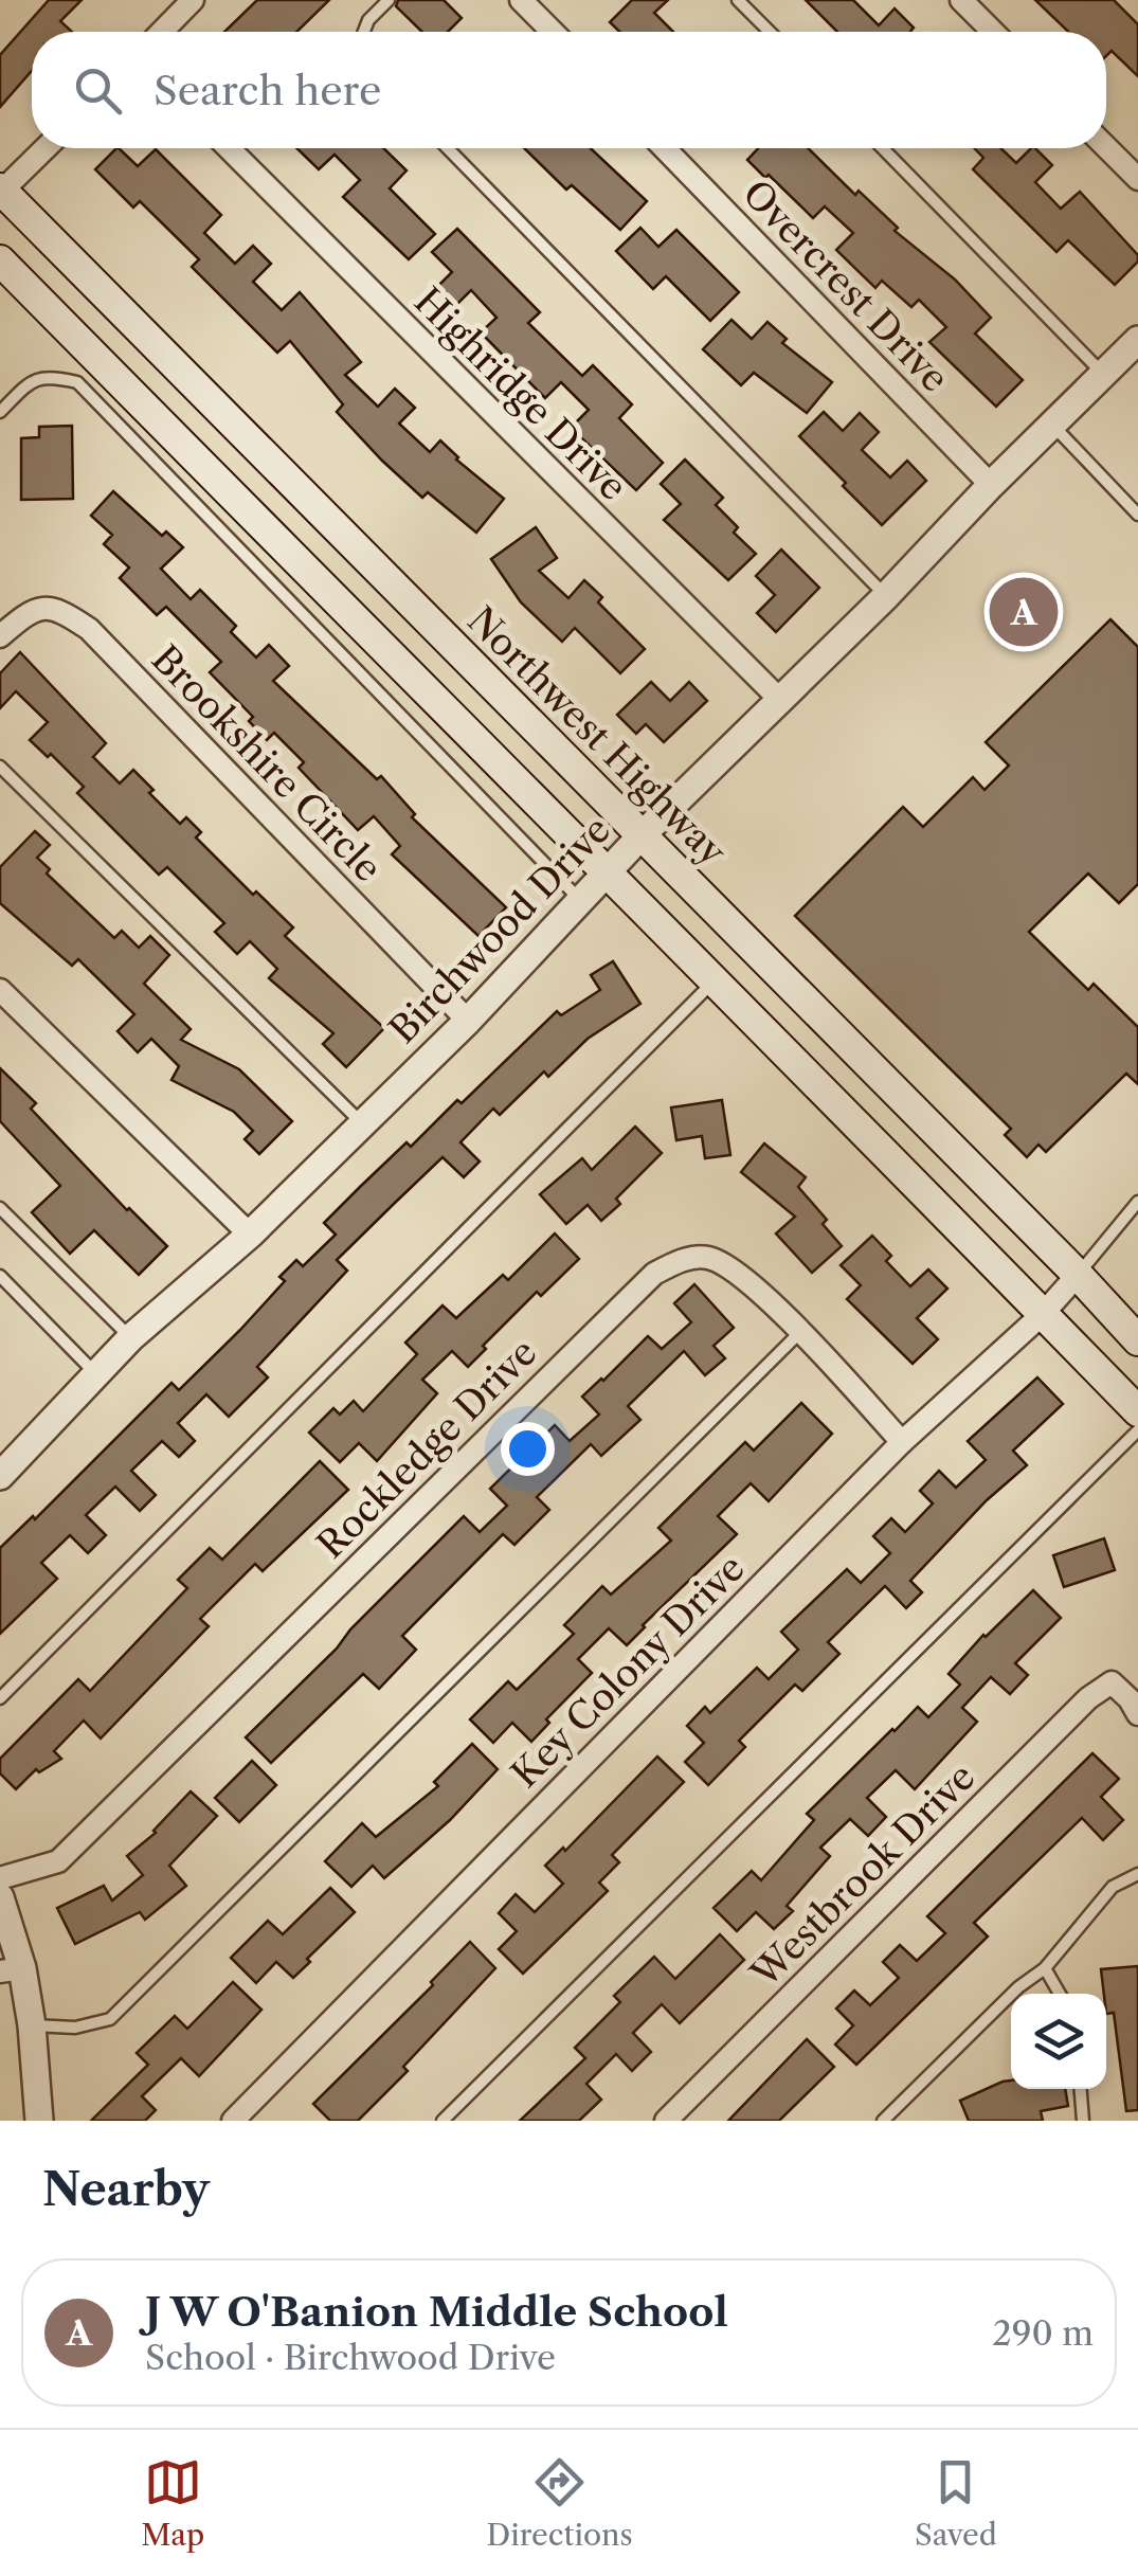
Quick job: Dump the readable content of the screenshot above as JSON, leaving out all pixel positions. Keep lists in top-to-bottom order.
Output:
{
  "streets": {
    "main road": ["Northwest Highway"],
    "street": [
      "Overcrest Drive",
      "Highridge Drive",
      "Brookshire Circle",
      "Birchwood Drive",
      "Rockledge Drive",
      "Key Colony Drive",
      "Westbrook Drive"
    ]
  },
  "crossings": [
    ["Overcrest Drive", "Birchwood Drive"],
    ["Highridge Drive", "Birchwood Drive"],
    ["Northwest Highway", "Birchwood Drive"],
    ["Northwest Highway", "Key Colony Drive"],
    ["Brookshire Circle", "Birchwood Drive"],
    ["Rockledge Drive", "Key Colony Drive"]
  ],
  "page": {
    "search": "Search here",
    "pins": "A",
    "heading": "Nearby",
    "list": [
      {
        "mark": "A",
        "name": "J W O'Banion Middle School",
        "note": "School · Birchwood Drive",
        "value": "290 m"
      }
    ],
    "nav": ["Map", "Directions", "Saved"]
  }
}
